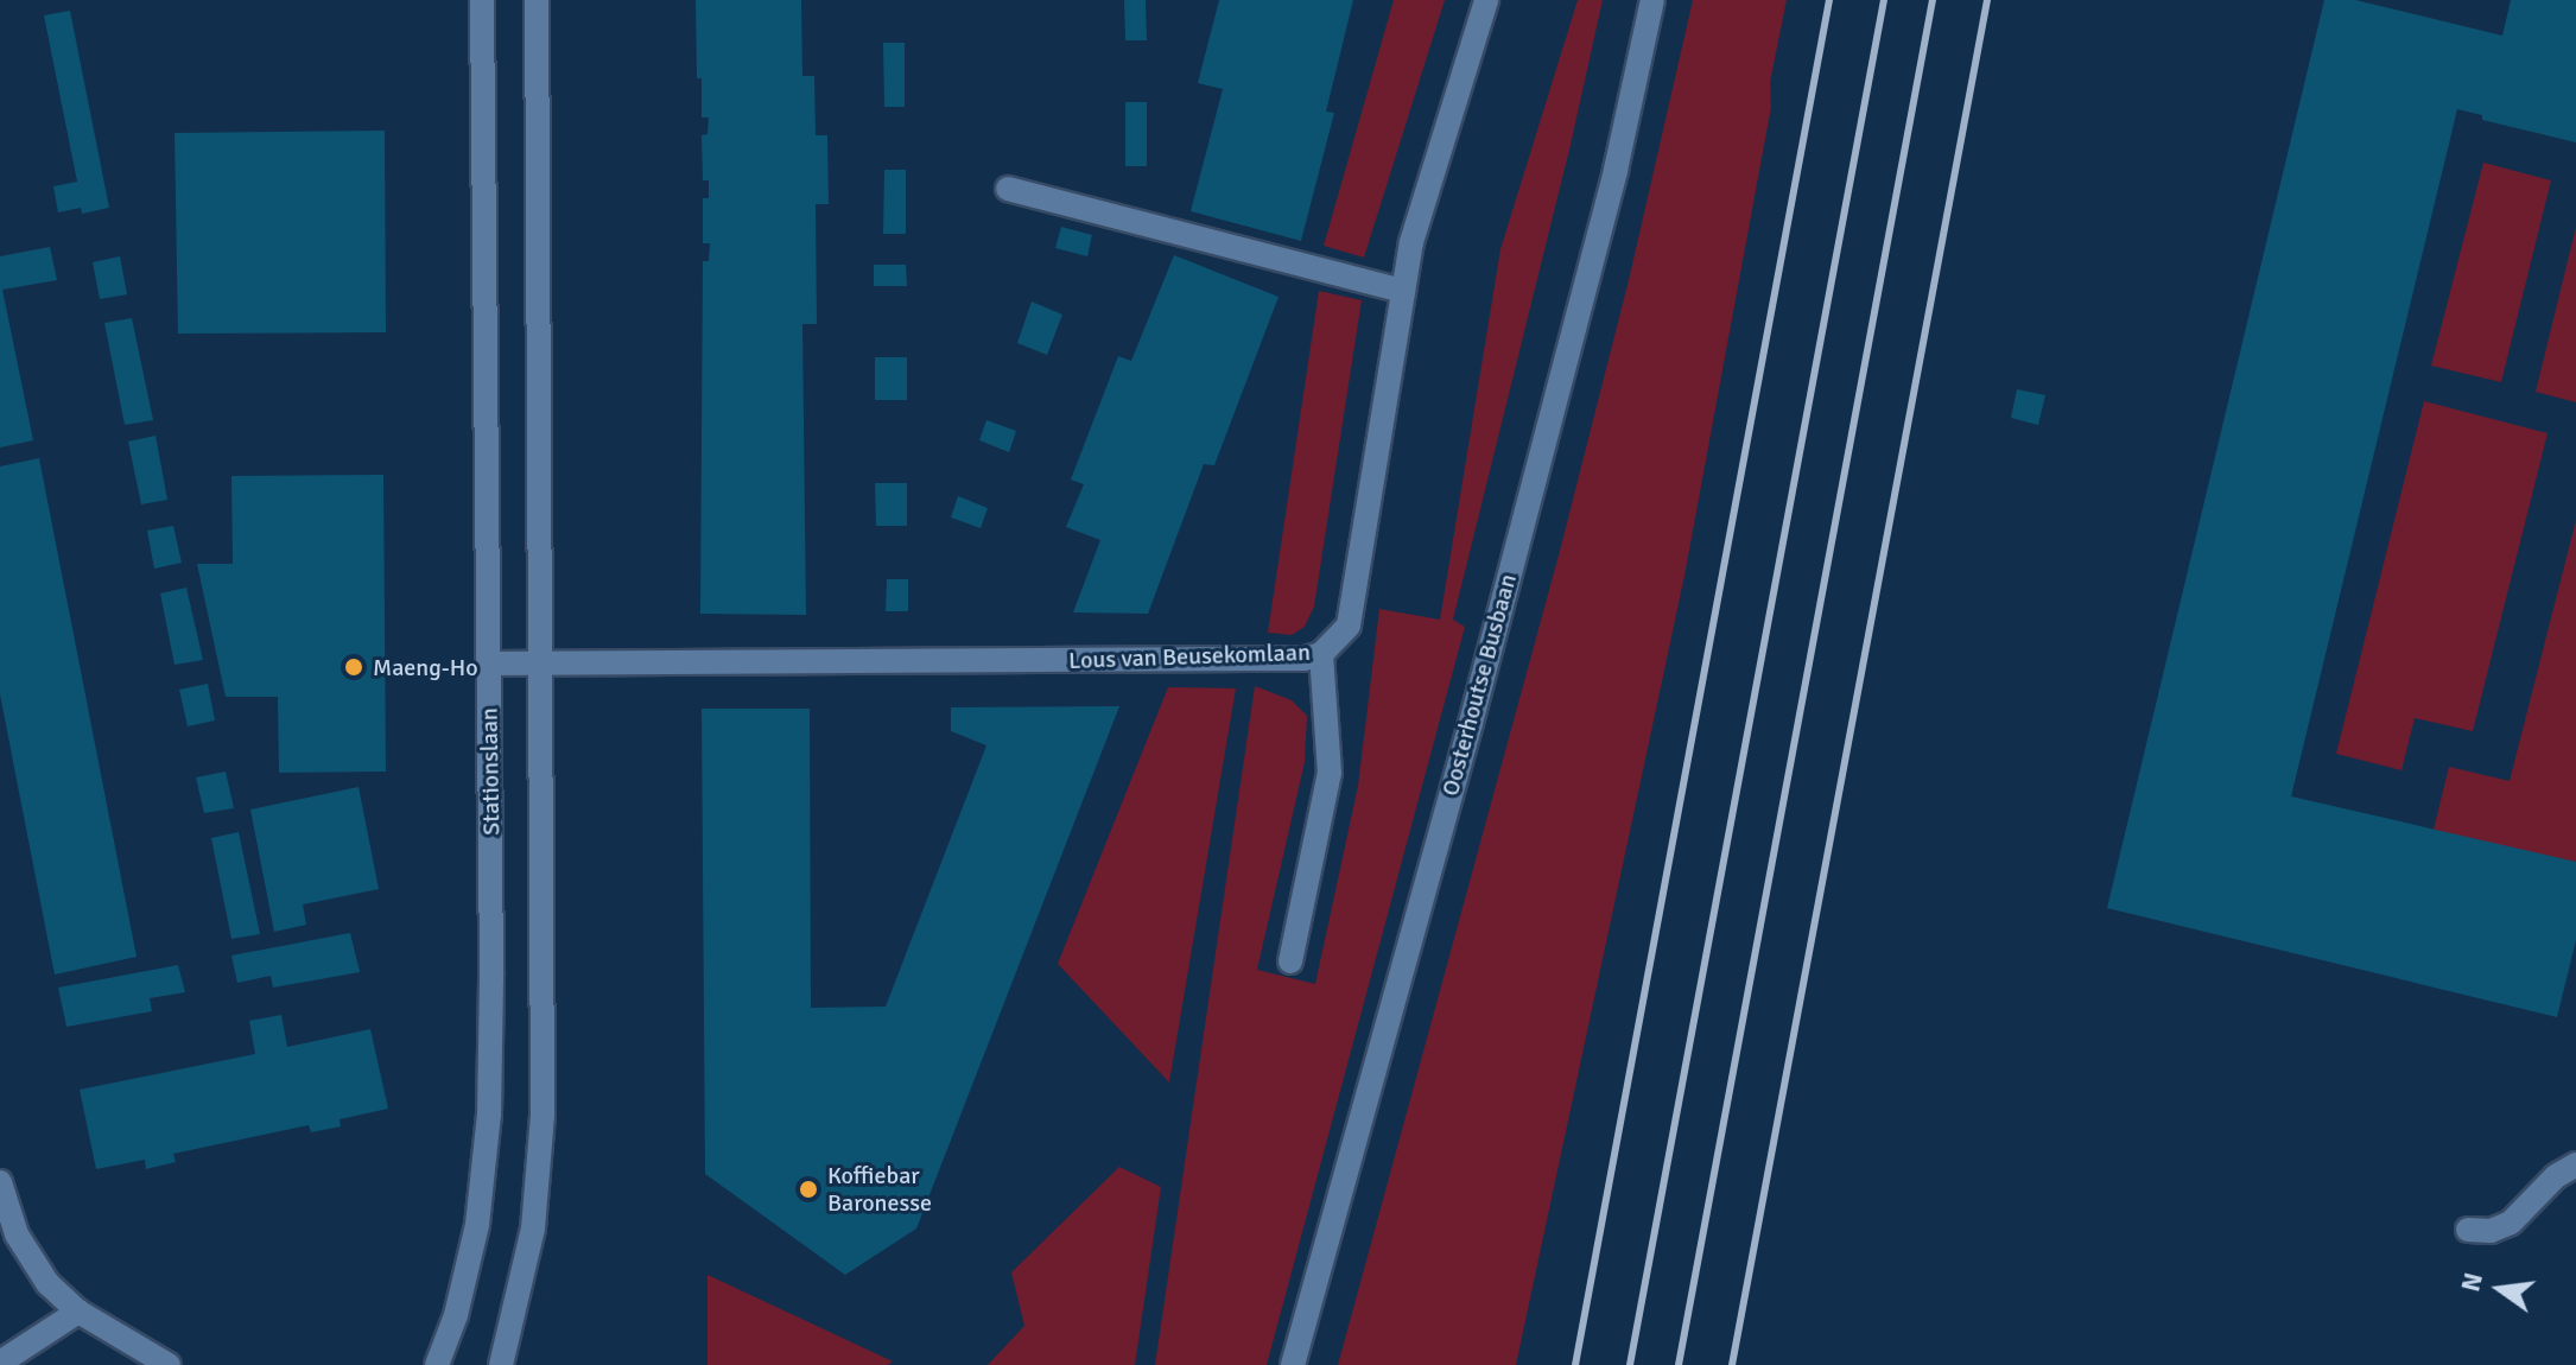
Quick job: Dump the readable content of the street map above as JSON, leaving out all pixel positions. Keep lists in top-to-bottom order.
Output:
{
  "streets": {
    "main road": ["Lous van Beusekomlaan", "Oosterhoutse Busbaan", "Stationslaan"]
  },
  "crossings": [
    ["Lous van Beusekomlaan", "Stationslaan"]
  ],
  "places": ["Maeng-Ho", "Koffiebar Baronesse"],
  "north": "left"
}
